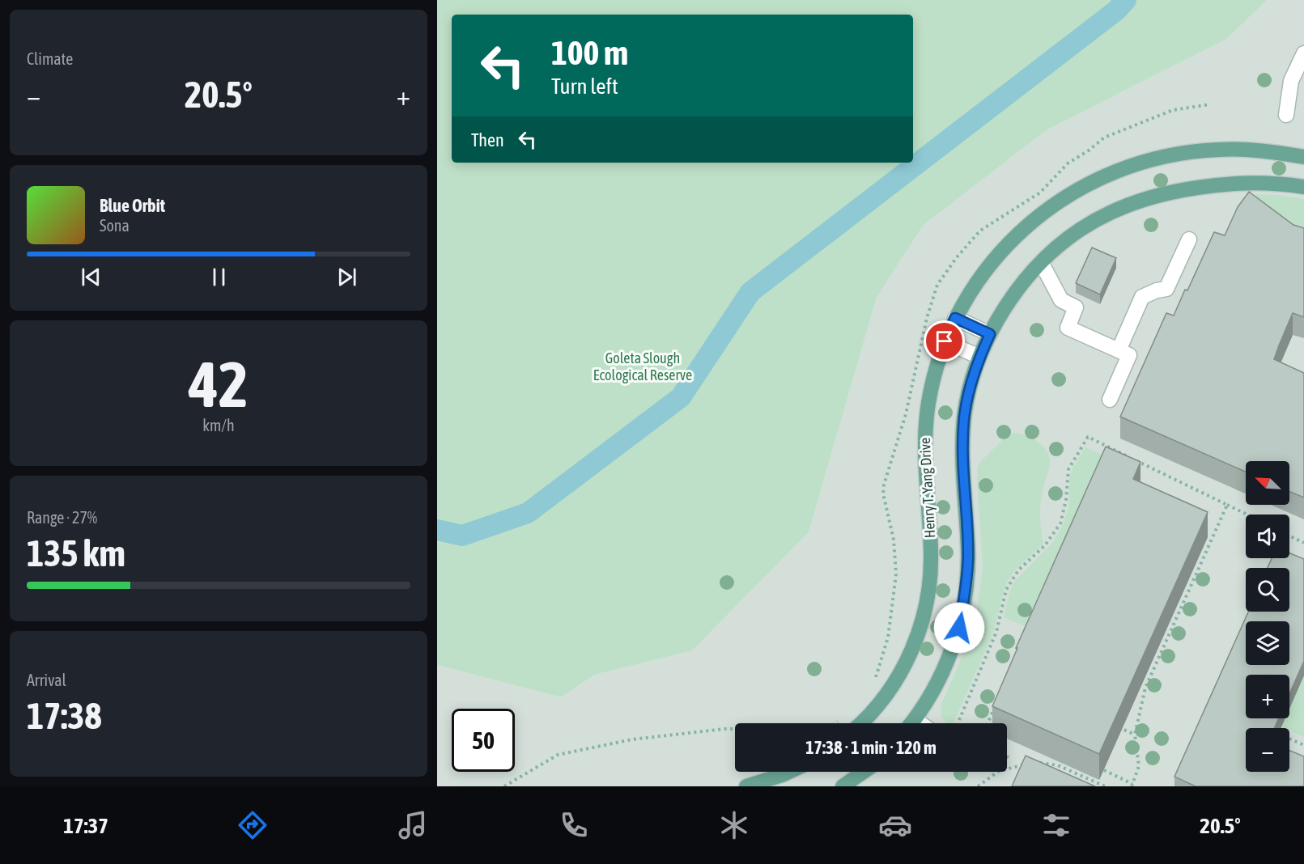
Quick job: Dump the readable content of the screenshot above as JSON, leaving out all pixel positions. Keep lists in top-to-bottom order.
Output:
{
  "streets": {
    "main road": ["Henry T. Yang Drive"]
  },
  "parks": ["Goleta Slough Ecological Reserve"],
  "north": "top left",
  "page": {
    "tile": [
      "Climate",
      ["42", "km/h"],
      ["Range · 27%", "135 km"],
      ["Arrival", "17:38"]
    ],
    "turn": ["100 m", "Turn left"],
    "heat": ["−", "20.5°", "+"],
    "then": "Then",
    "song": ["Blue Orbit", "Sona"],
    "map_buttons": ["+", "−"],
    "limit": "50",
    "trip": "17:38 · 1 min · 120 m",
    "tabs": ["17:37", "20.5°"]
  }
}
